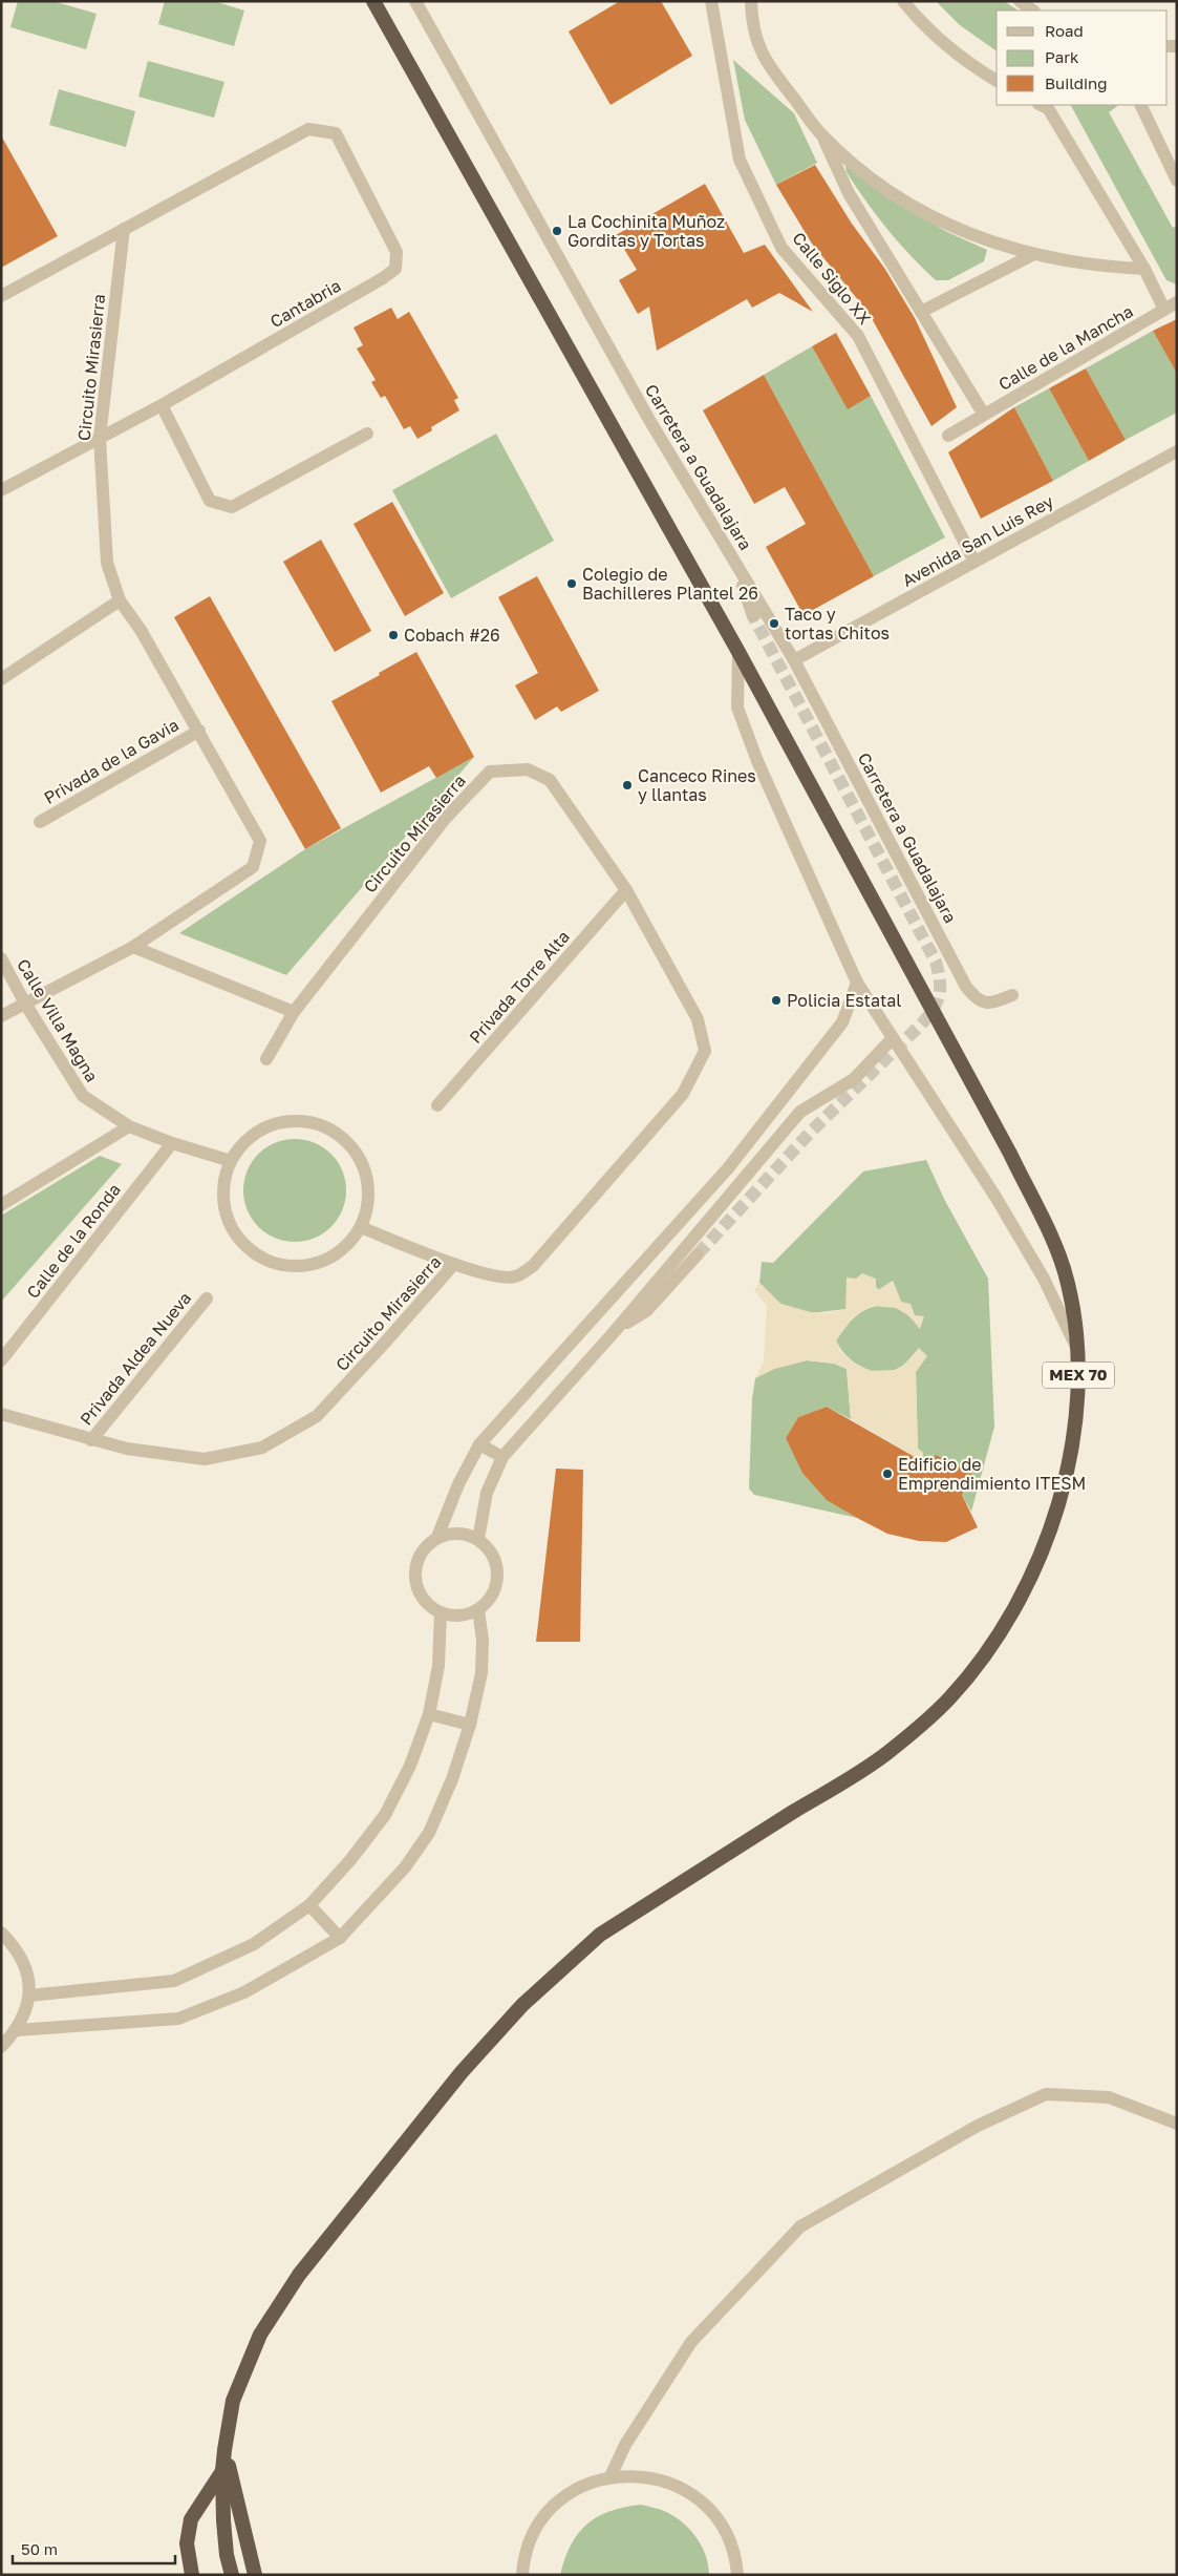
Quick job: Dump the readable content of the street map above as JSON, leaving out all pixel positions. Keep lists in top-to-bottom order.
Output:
{
  "streets": {
    "highway": ["MEX 70"],
    "street": [
      "Calle Siglo XX",
      "Cantabria",
      "Calle de la Mancha",
      "Circuito Mirasierra",
      "Carretera a Guadalajara",
      "Avenida San Luis Rey",
      "Privada de la Gavia",
      "Privada Torre Alta",
      "Calle Villa Magna",
      "Calle de la Ronda",
      "Privada Aldea Nueva"
    ]
  },
  "crossings": [
    ["Calle Siglo XX", "Avenida San Luis Rey"],
    ["Cantabria", "Circuito Mirasierra"],
    ["Circuito Mirasierra", "Privada de la Gavia"],
    ["Circuito Mirasierra", "Privada Torre Alta"],
    ["Circuito Mirasierra", "Calle Villa Magna"],
    ["Circuito Mirasierra", "Privada Aldea Nueva"],
    ["Carretera a Guadalajara", "Avenida San Luis Rey"],
    ["Calle Villa Magna", "Calle de la Ronda"]
  ],
  "places": [
    "La Cochinita Muñoz Gorditas y Tortas",
    "Colegio de Bachilleres Plantel 26",
    "Taco y tortas Chitos",
    "Cobach #26",
    "Canceco Rines y llantas",
    "Policia Estatal",
    "Edificio de Emprendimiento ITESM"
  ],
  "legend": ["Road", "Park", "Building"],
  "scale_bar": "50 m"
}
